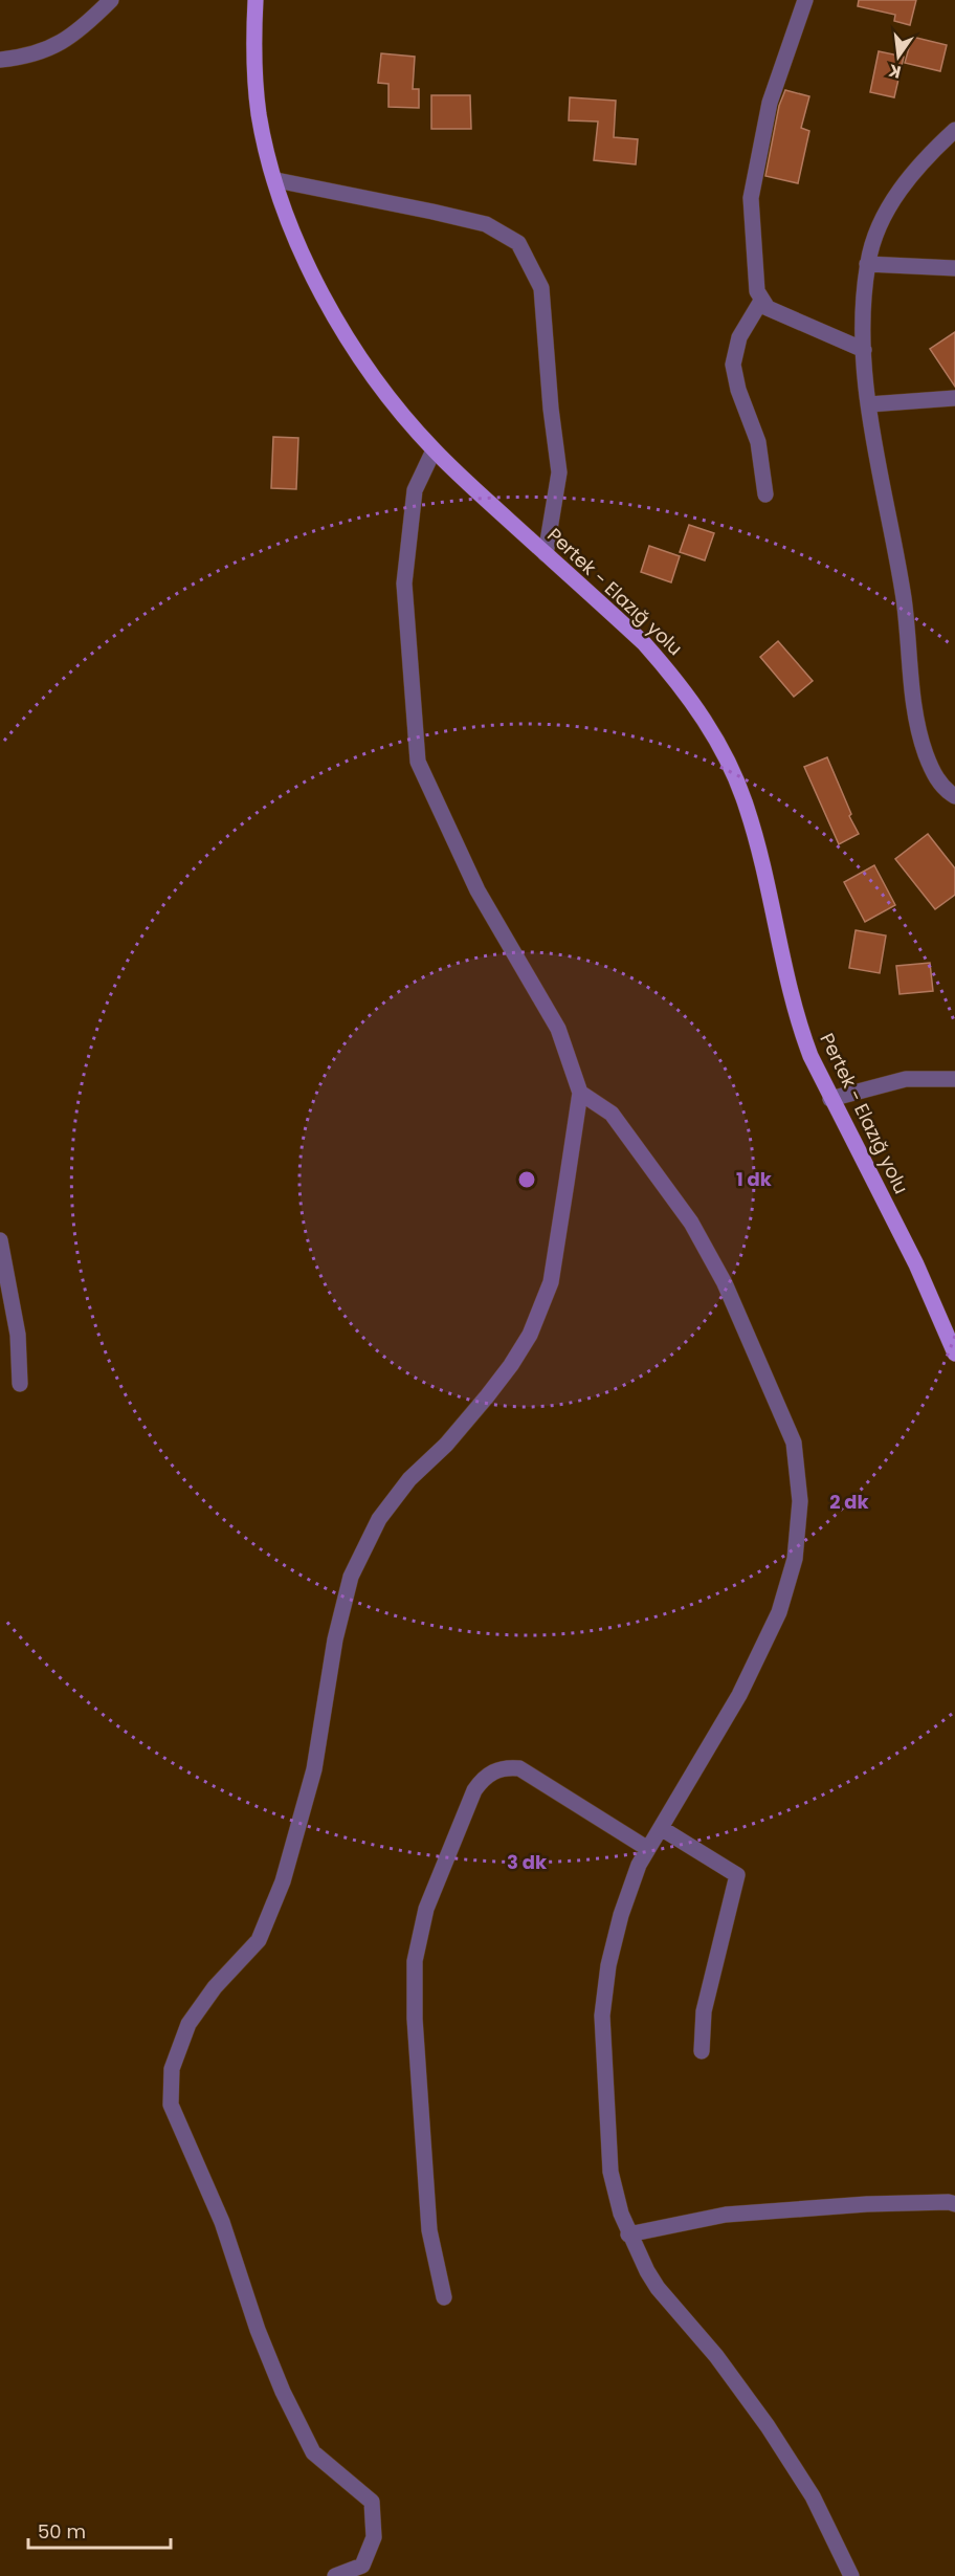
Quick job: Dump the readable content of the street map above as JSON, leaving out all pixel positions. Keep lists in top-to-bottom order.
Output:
{
  "streets": {
    "main road": ["Pertek - Elazığ yolu"]
  },
  "scale_bar": "50 m",
  "north": "bottom",
  "rings": ["1 dk", "2 dk", "3 dk"]
}
